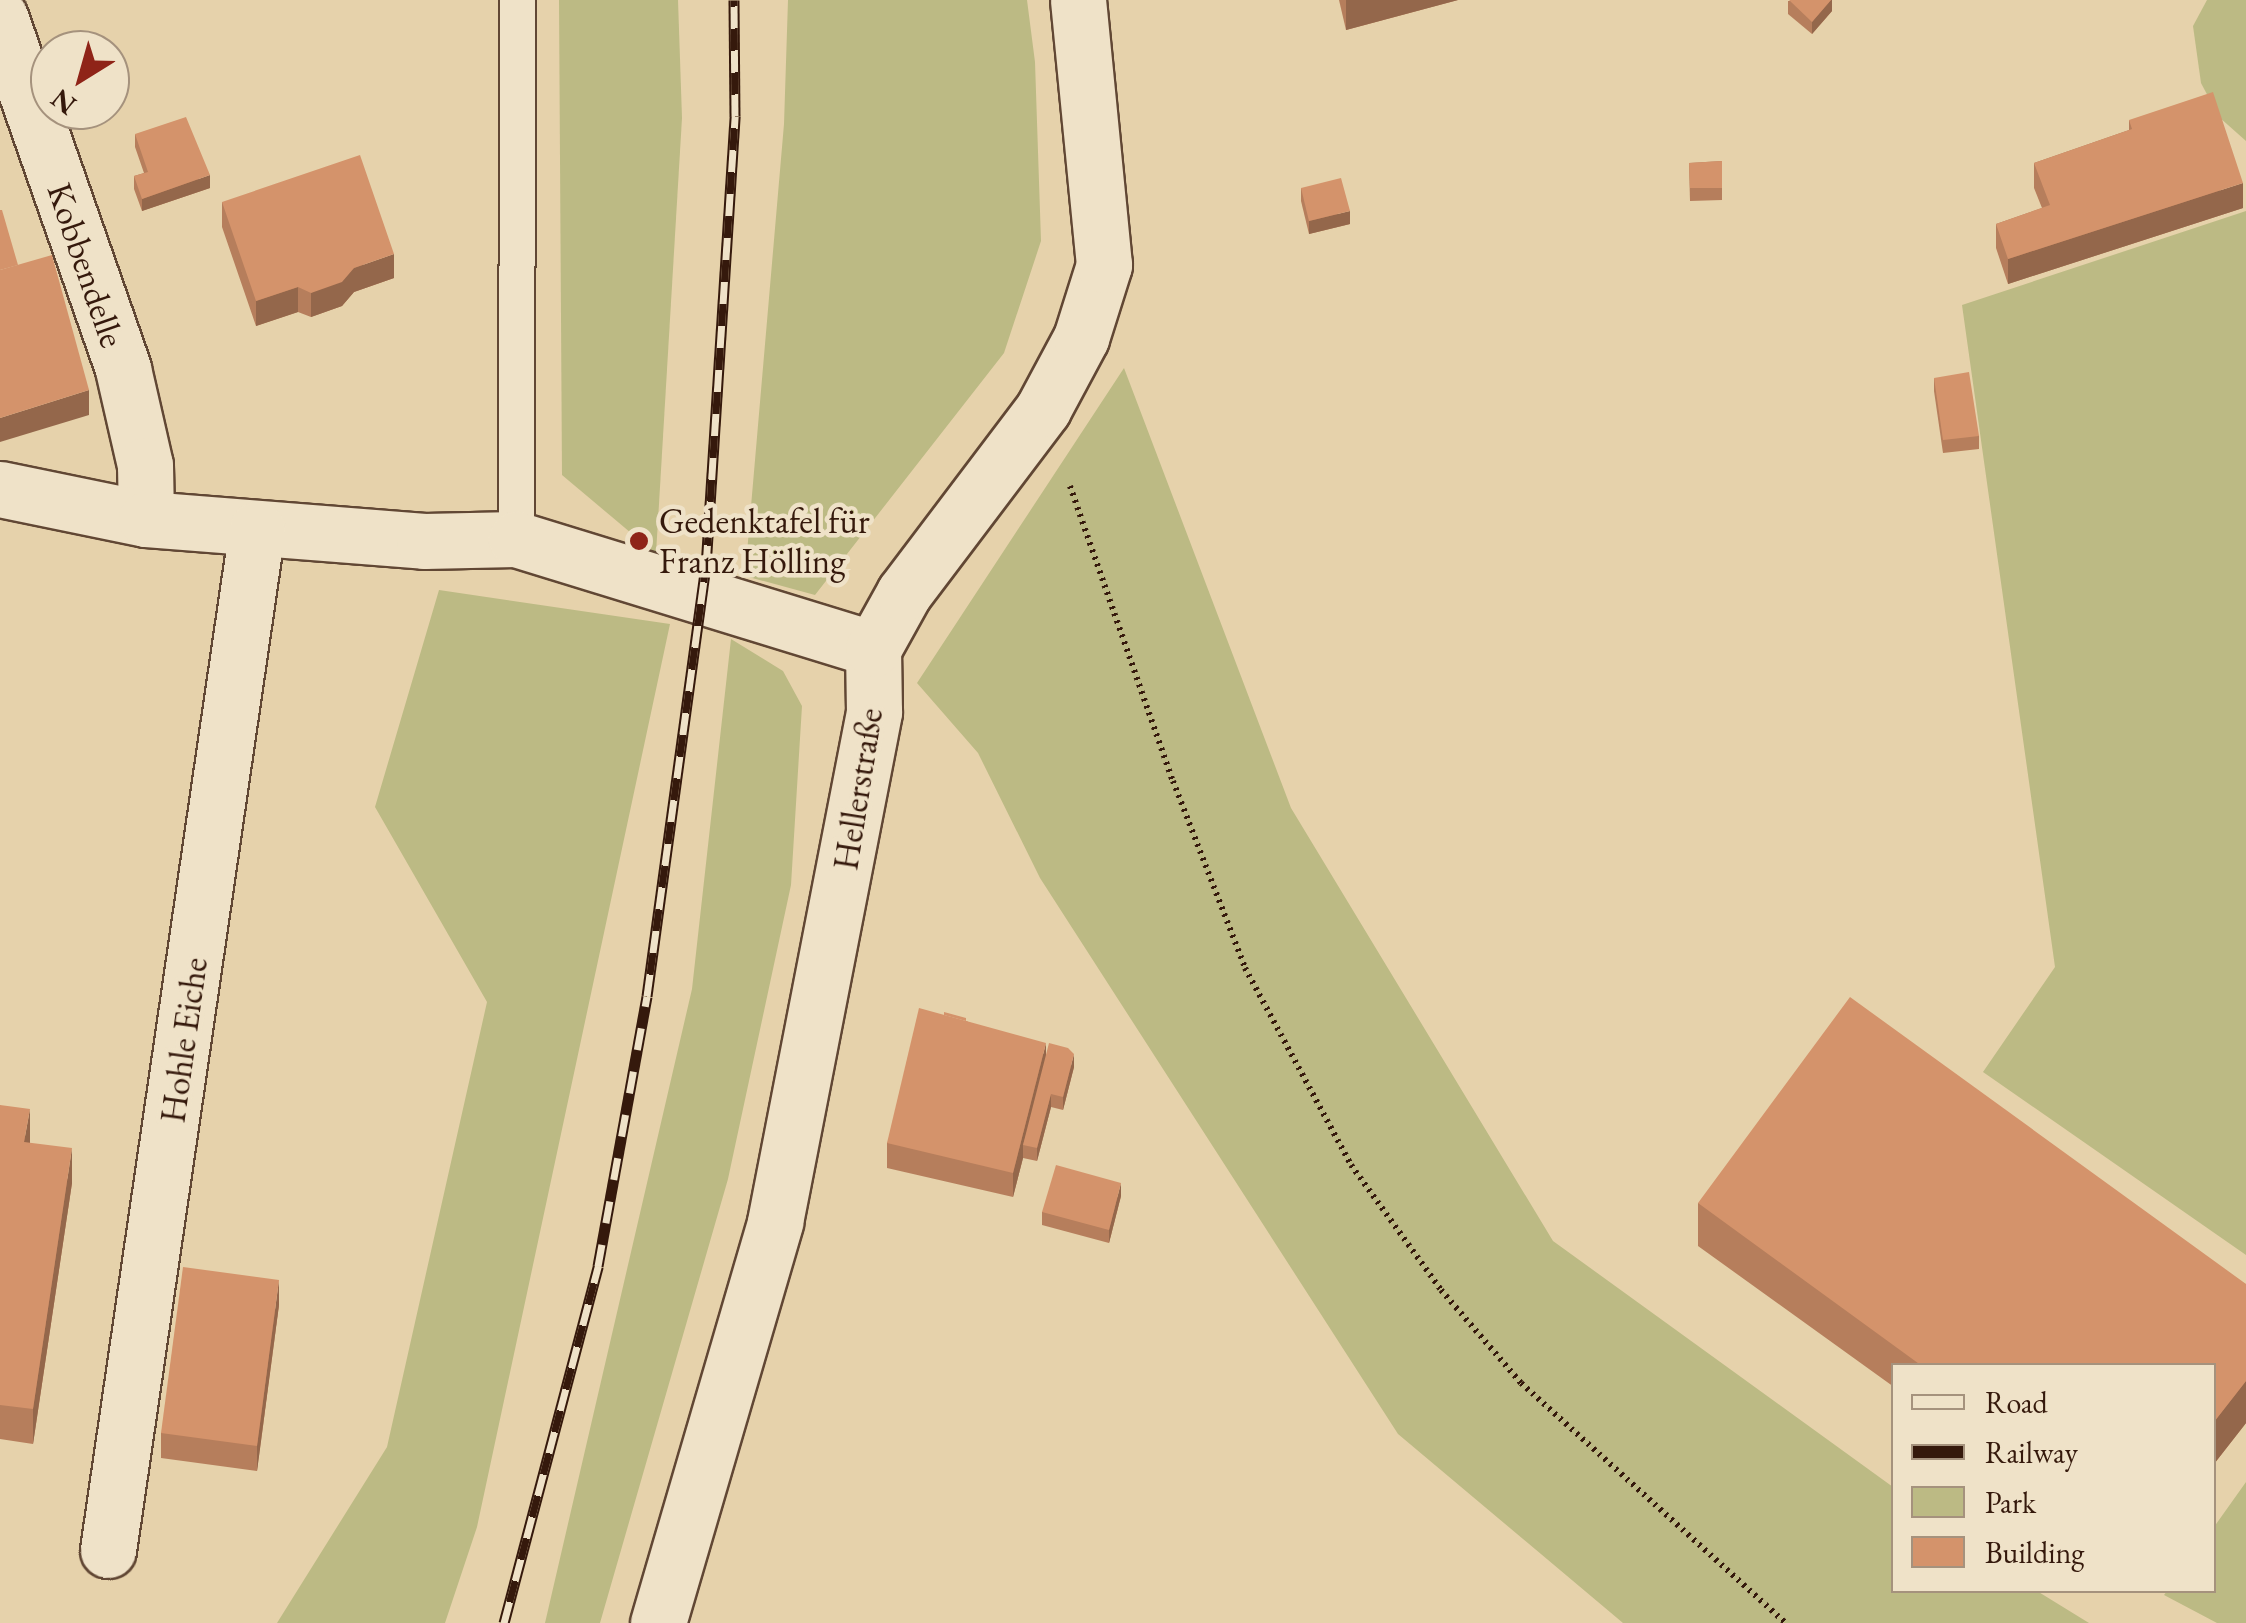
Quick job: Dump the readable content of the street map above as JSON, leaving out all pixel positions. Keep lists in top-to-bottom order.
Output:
{
  "streets": {
    "street": ["Kobbendelle", "Hellerstraße", "Hohle Eiche"]
  },
  "places": ["Gedenktafel für Franz Hölling"],
  "legend": [
    "Road",
    "Railway",
    "Park",
    "Building"
  ],
  "north": "bottom left"
}
